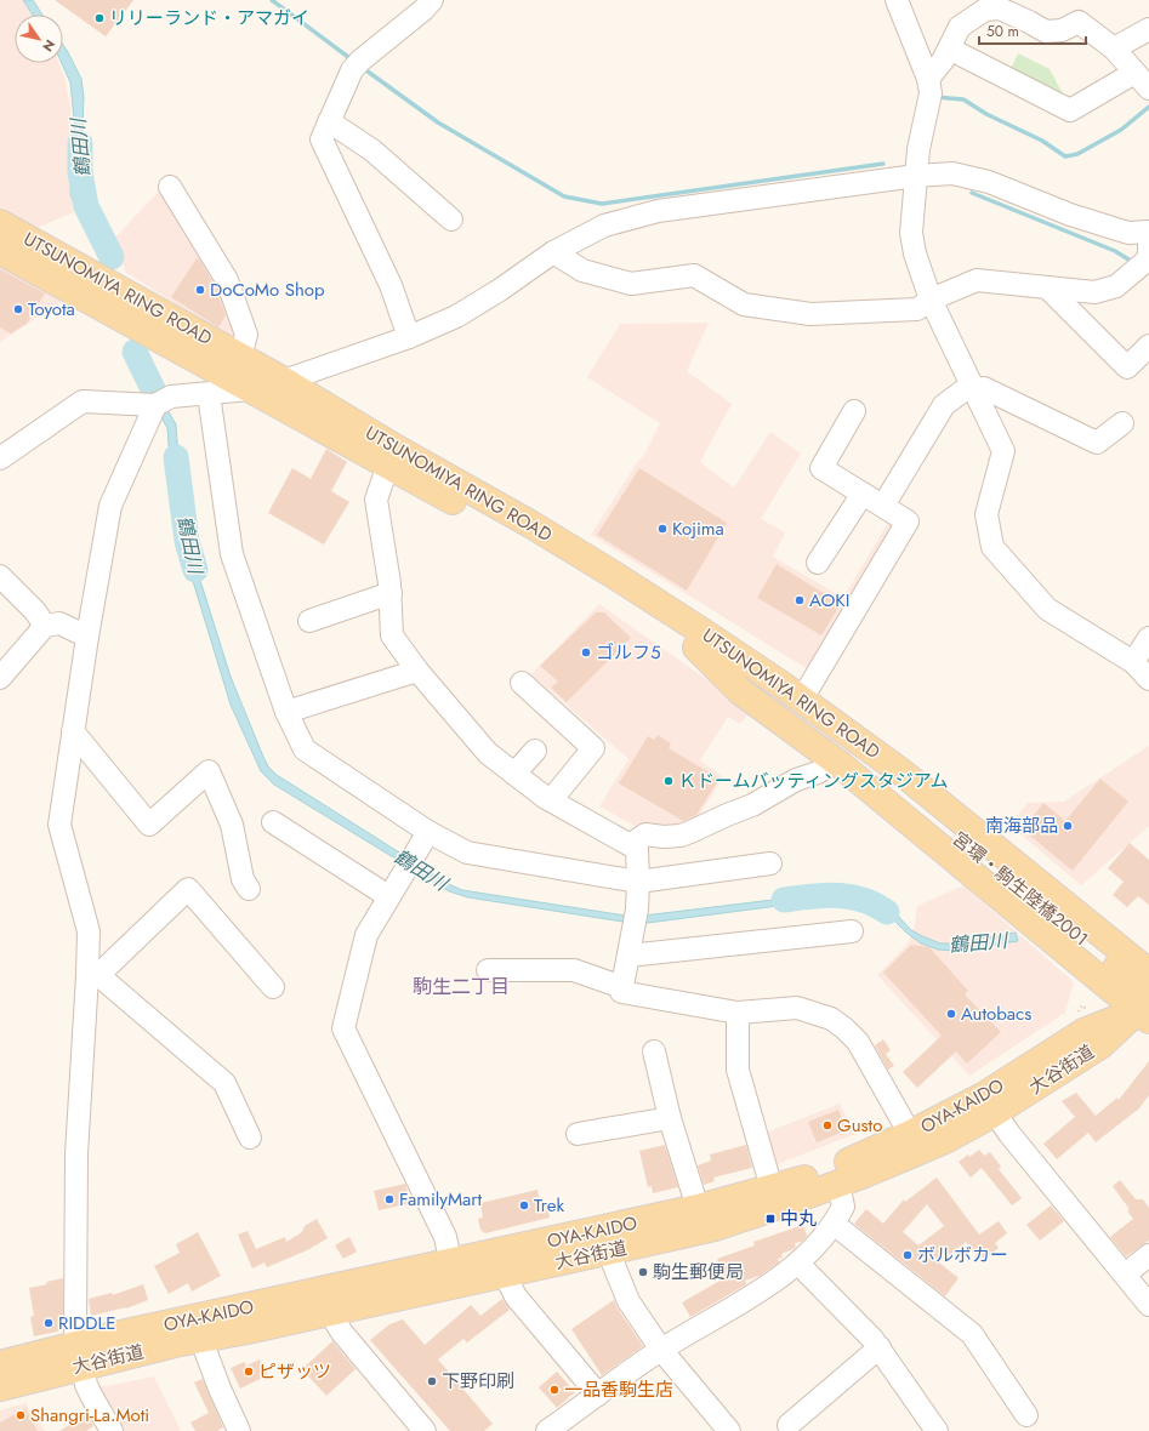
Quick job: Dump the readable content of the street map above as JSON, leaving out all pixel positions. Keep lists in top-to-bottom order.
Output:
{
  "streets": {
    "main road": [
      "UTSUNOMIYA RING ROAD",
      "宮環・駒生陸橋2001",
      "大谷街道",
      "OYA-KAIDO"
    ]
  },
  "crossings": [
    ["UTSUNOMIYA RING ROAD", "宮環・駒生陸橋2001"],
    ["宮環・駒生陸橋2001", "OYA-KAIDO"],
    ["大谷街道", "OYA-KAIDO"]
  ],
  "districts": ["駒生二丁目"],
  "water": ["鶴田川"],
  "places": {
    "other": [
      "リリーランド・アマガイ",
      "DoCoMo Shop",
      "Toyota",
      "Kojima",
      "AOKI",
      "ゴルフ５",
      "Ｋドームバッティングスタジアム",
      "南海部品",
      "Autobacs",
      "Gusto",
      "FamilyMart",
      "Trek",
      "ボルボカー",
      "駒生郵便局",
      "RIDDLE",
      "ピザッツ",
      "下野印刷",
      "一品香駒生店",
      "Shangri-La.Moti"
    ],
    "transit": ["中丸"]
  },
  "scale_bar": "50 m",
  "north": "bottom right"
}
